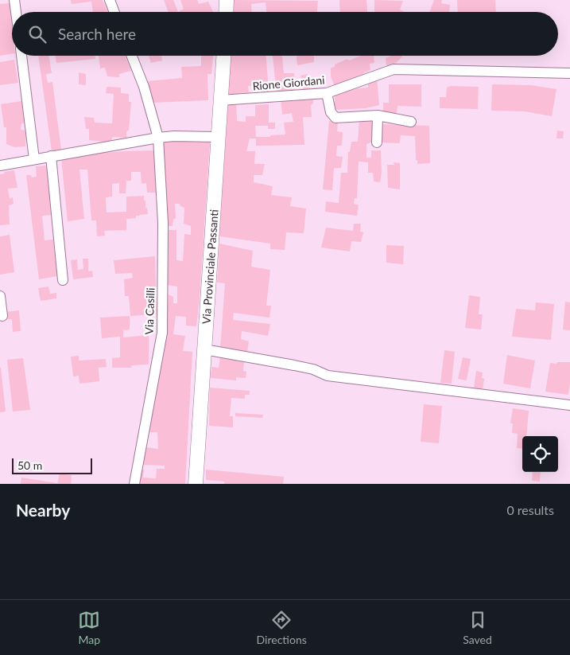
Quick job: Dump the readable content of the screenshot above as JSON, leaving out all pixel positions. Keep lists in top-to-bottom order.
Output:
{
  "streets": {
    "main road": ["Via Provinciale Passanti"],
    "street": ["Rione Giordani", "Via Casilli"]
  },
  "crossings": [
    ["Rione Giordani", "Via Provinciale Passanti"]
  ],
  "scale_bar": "50 m",
  "page": {
    "search": "Search here",
    "scale": "50 m",
    "heading": ["Nearby", "0 results"],
    "nav": ["Map", "Directions", "Saved"]
  }
}
